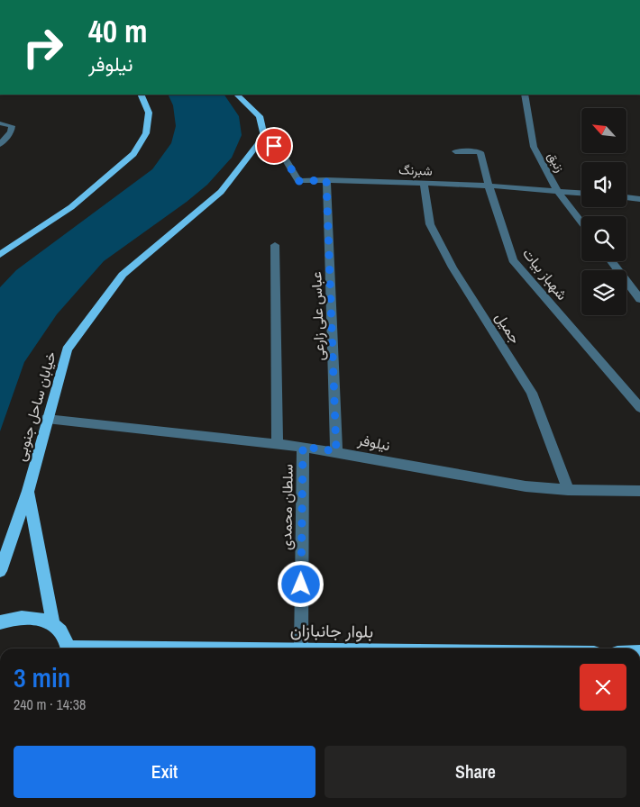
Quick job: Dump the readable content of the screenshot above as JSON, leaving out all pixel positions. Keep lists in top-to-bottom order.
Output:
{
  "streets": {
    "main road": ["خیابان ساحل جنوبی"],
    "street": [
      "زنبق",
      "شبرنگ",
      "شهباز بیات",
      "عباس علی زارعی",
      "جمیل",
      "نیلوفر",
      "سلطان محمدی"
    ]
  },
  "crossings": [
    ["زنبق", "شبرنگ"],
    ["شبرنگ", "شهباز بیات"],
    ["شبرنگ", "عباس علی زارعی"],
    ["شبرنگ", "جمیل"],
    ["شبرنگ", "خیابان ساحل جنوبی"],
    ["عباس علی زارعی", "نیلوفر"],
    ["جمیل", "نیلوفر"],
    ["خیابان ساحل جنوبی", "نیلوفر"],
    ["نیلوفر", "سلطان محمدی"]
  ],
  "north": "top left",
  "page": {
    "turn": ["40 m", "نیلوفر"],
    "heading": ["3 min", "240 m · 14:38"],
    "buttons": ["Exit", "Share"]
  }
}
